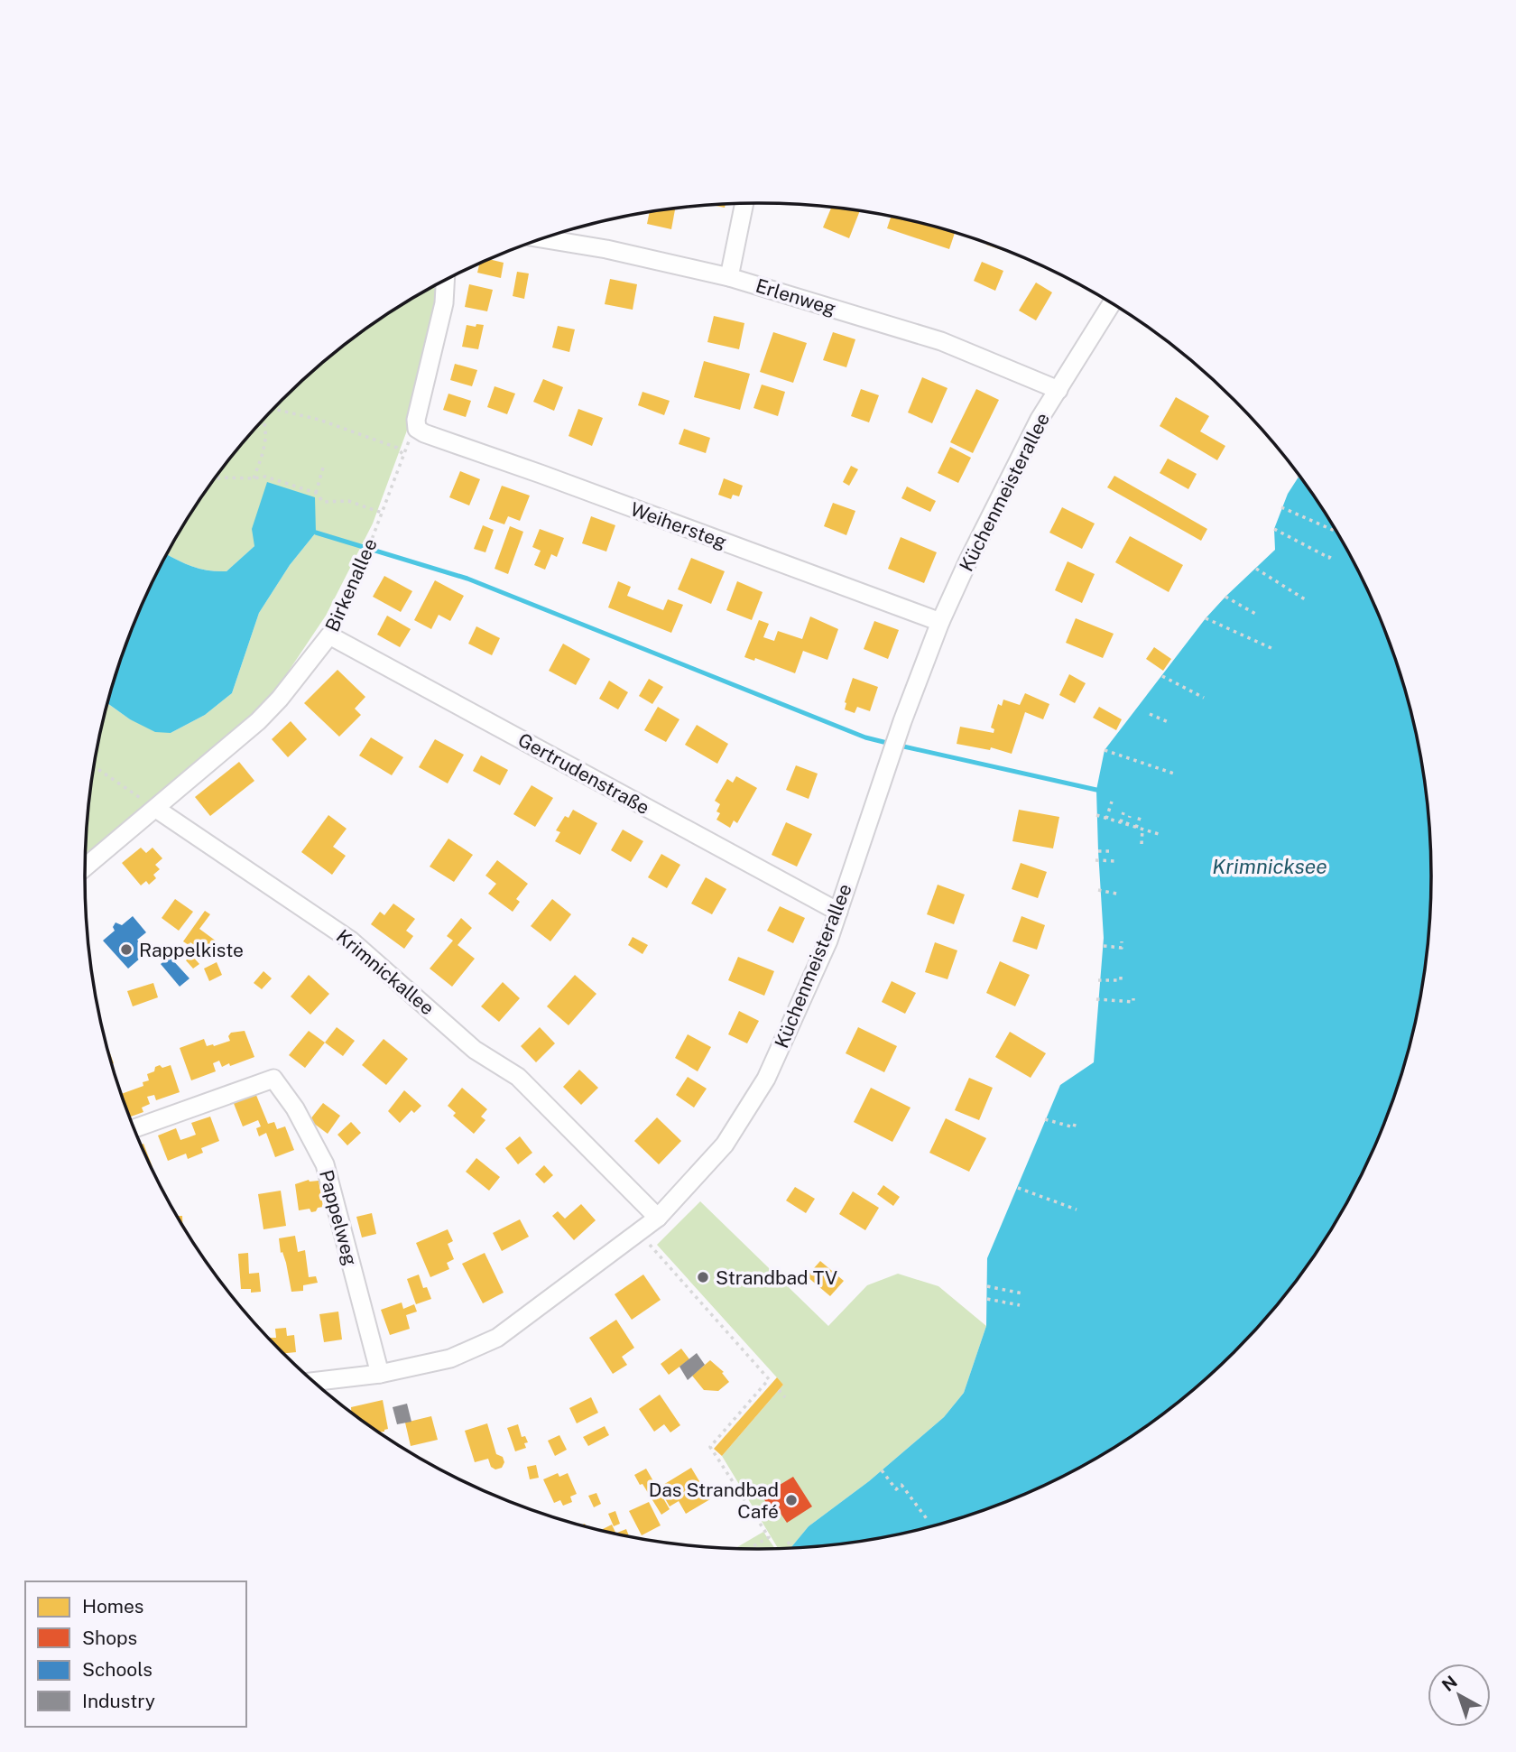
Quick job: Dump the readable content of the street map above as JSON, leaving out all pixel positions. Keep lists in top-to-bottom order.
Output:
{
  "streets": {
    "street": [
      "Erlenweg",
      "Küchenmeisterallee",
      "Weihersteg",
      "Birkenallee",
      "Gertrudenstraße",
      "Krimnickallee",
      "Pappelweg"
    ]
  },
  "crossings": [
    ["Erlenweg", "Küchenmeisterallee"],
    ["Küchenmeisterallee", "Weihersteg"],
    ["Küchenmeisterallee", "Gertrudenstraße"],
    ["Küchenmeisterallee", "Krimnickallee"],
    ["Küchenmeisterallee", "Pappelweg"],
    ["Weihersteg", "Birkenallee"],
    ["Birkenallee", "Gertrudenstraße"],
    ["Birkenallee", "Krimnickallee"]
  ],
  "water": ["Krimnicksee"],
  "places": ["Rappelkiste", "Strandbad TV", "Das Strandbad Café"],
  "legend": [
    "Homes",
    "Shops",
    "Schools",
    "Industry"
  ],
  "north": "top left"
}
